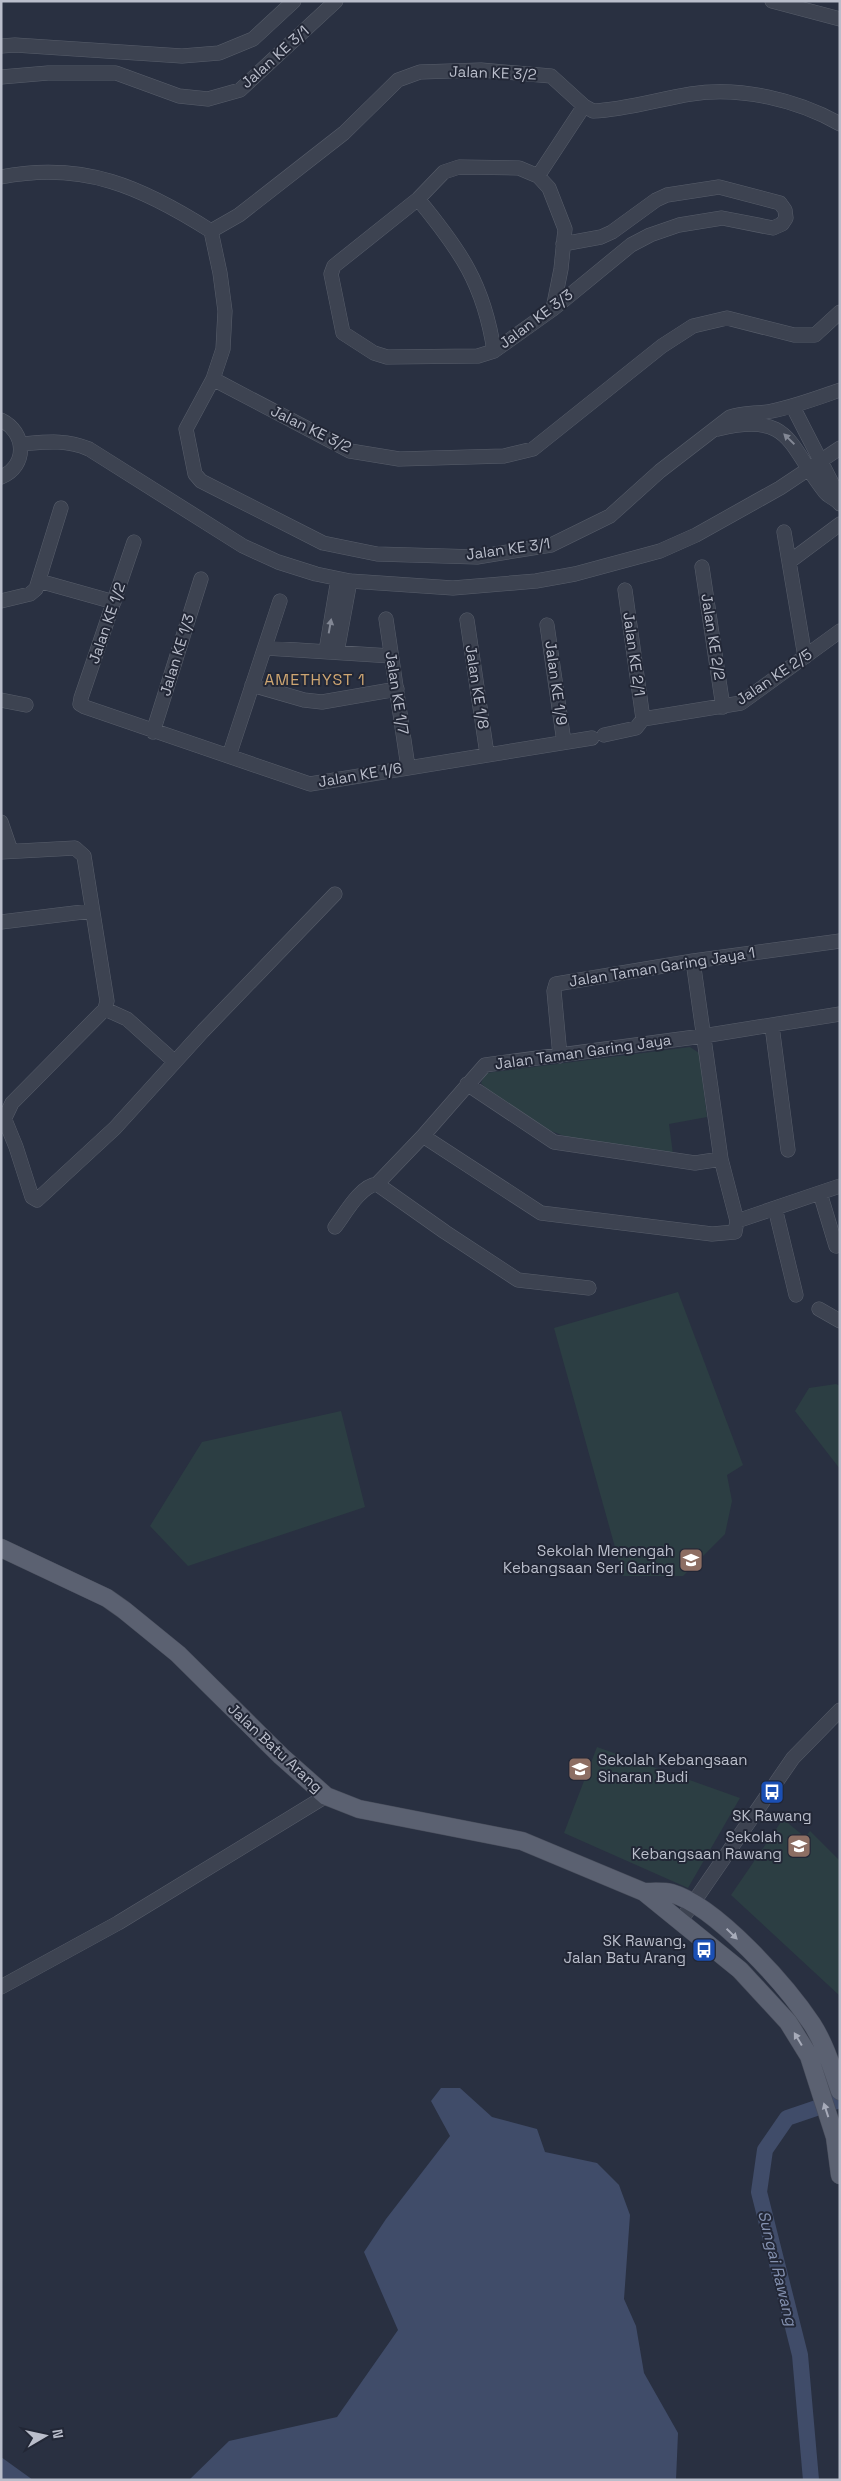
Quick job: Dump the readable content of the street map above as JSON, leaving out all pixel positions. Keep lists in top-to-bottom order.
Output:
{
  "streets": {
    "main road": ["Jalan Batu Arang"],
    "street": [
      "Jalan KE 3/1",
      "Jalan KE 3/2",
      "Jalan KE 3/3",
      "Jalan KE 1/2",
      "Jalan KE 2/2",
      "Jalan KE 2/1",
      "Jalan KE 1/3",
      "Jalan KE 2/5",
      "Jalan KE 1/9",
      "Jalan KE 1/8",
      "Jalan KE 1/7",
      "Jalan KE 1/6",
      "Jalan Taman Garing Jaya 1",
      "Jalan Taman Garing Jaya"
    ]
  },
  "crossings": [
    ["Jalan KE 3/1", "Jalan KE 3/2"],
    ["Jalan KE 1/2", "Jalan KE 1/6"],
    ["Jalan KE 2/2", "Jalan KE 2/5"],
    ["Jalan KE 2/1", "Jalan KE 2/5"],
    ["Jalan KE 2/1", "Jalan KE 1/6"],
    ["Jalan KE 1/3", "Jalan KE 1/6"],
    ["Jalan KE 2/5", "Jalan KE 1/6"],
    ["Jalan KE 1/9", "Jalan KE 1/6"],
    ["Jalan KE 1/8", "Jalan KE 1/6"],
    ["Jalan KE 1/7", "Jalan KE 1/6"],
    ["Jalan Taman Garing Jaya 1", "Jalan Taman Garing Jaya"]
  ],
  "districts": ["AMETHYST 1"],
  "water": ["Sungai Rawang"],
  "places": {
    "school or university": ["Sekolah Menengah Kebangsaan Seri Garing", "Sekolah Kebangsaan Sinaran Budi", "Sekolah Kebangsaan Rawang"],
    "bus stop": ["SK Rawang", "SK Rawang, Jalan Batu Arang"]
  },
  "north": "right"
}
